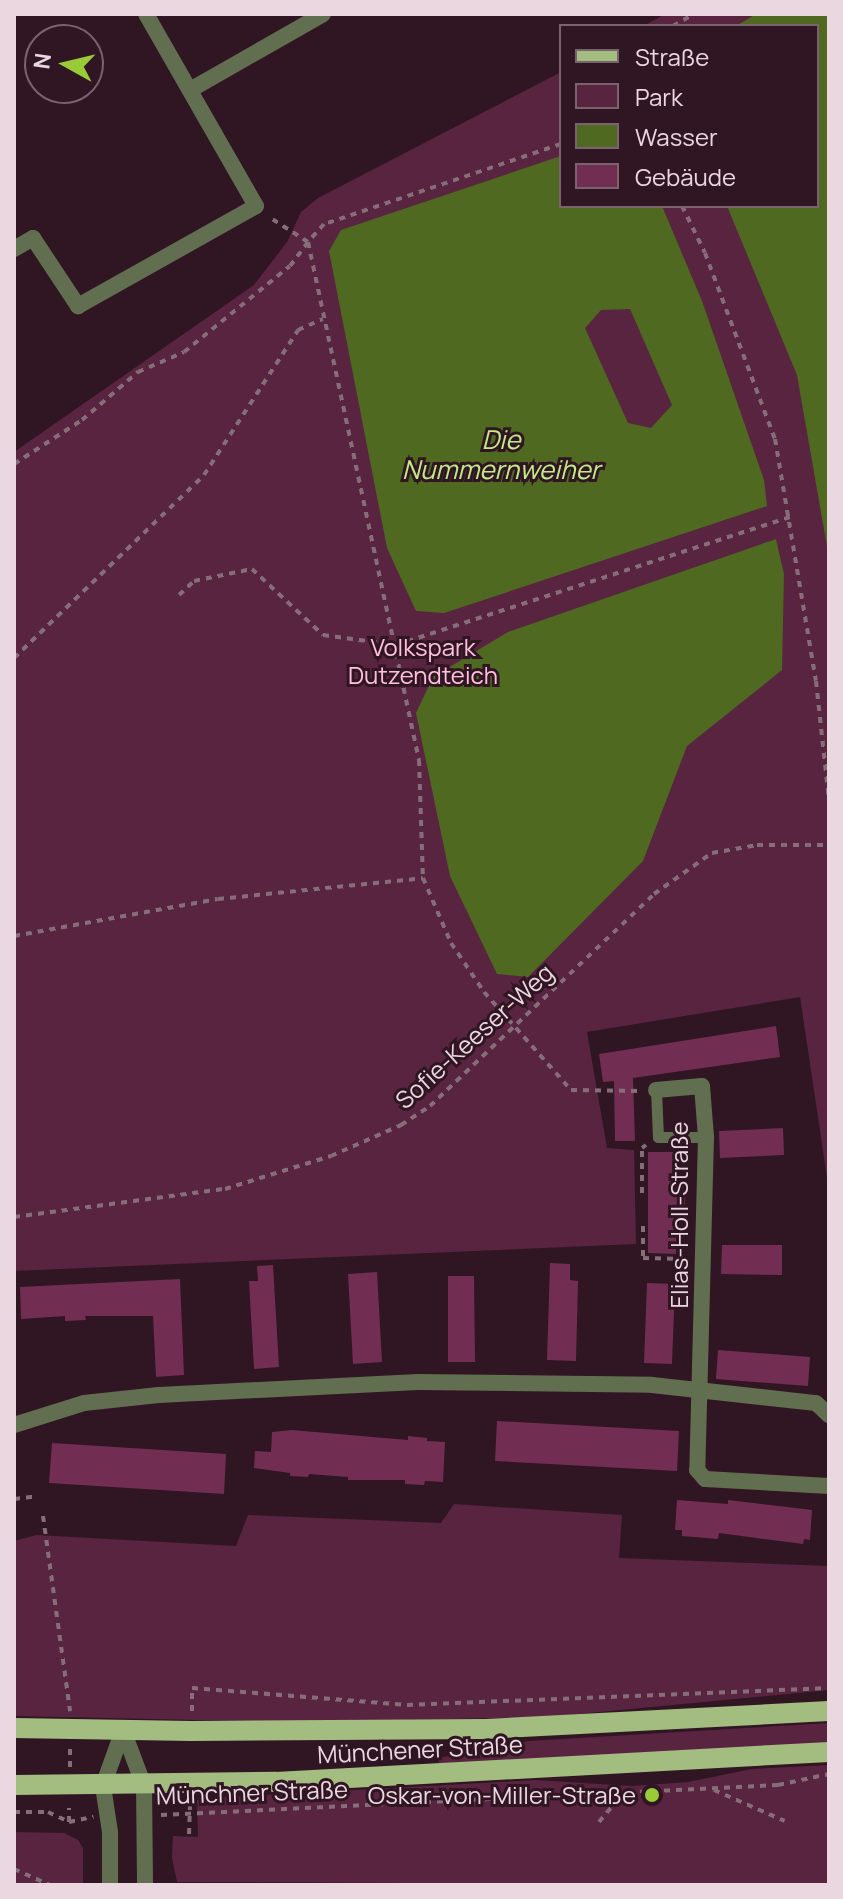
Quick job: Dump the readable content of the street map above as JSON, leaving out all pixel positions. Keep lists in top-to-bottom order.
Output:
{
  "streets": {
    "main road": ["Münchener Straße"],
    "street": ["Elias-Holl-Straße"],
    "path": ["Sofie-Keeser-Weg", "Münchner Straße"]
  },
  "water": ["Die Nummernweiher"],
  "parks": ["Volkspark Dutzendteich"],
  "places": ["Oskar-von-Miller-Straße"],
  "legend": [
    "Straße",
    "Park",
    "Wasser",
    "Gebäude"
  ],
  "north": "left"
}
